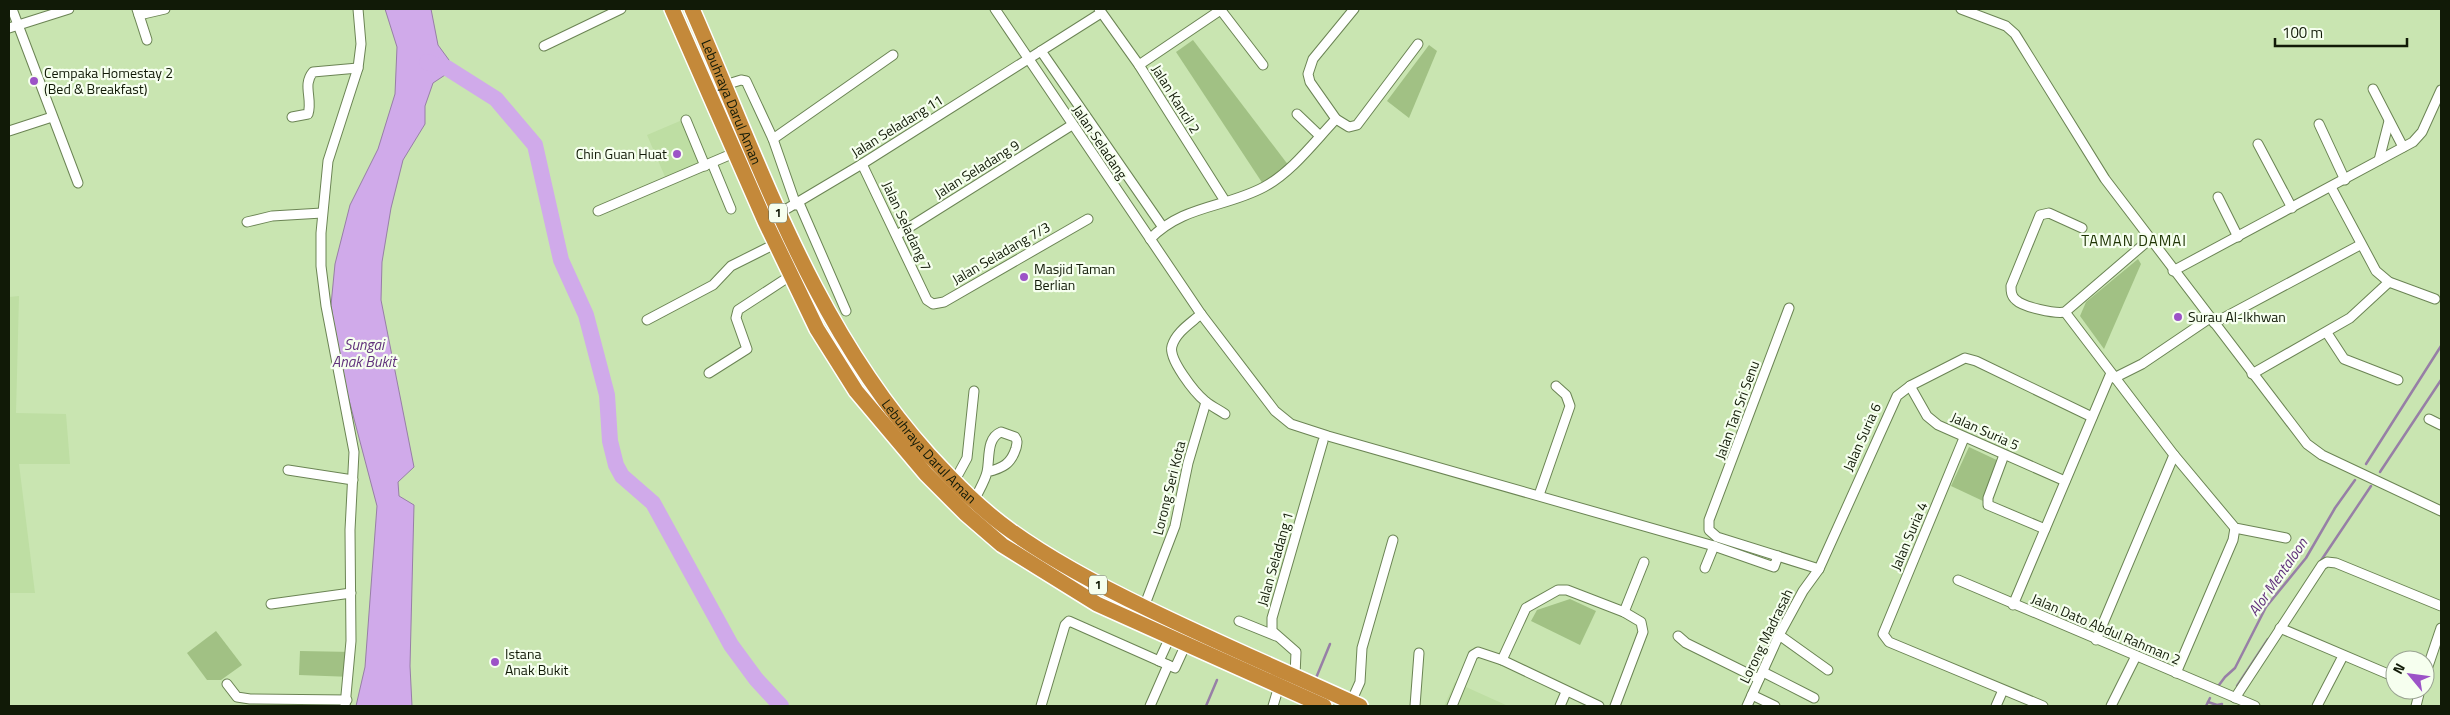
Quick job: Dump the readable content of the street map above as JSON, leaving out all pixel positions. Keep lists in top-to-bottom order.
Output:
{
  "streets": {
    "highway": ["Lebuhraya Darul Aman", "1"],
    "street": [
      "Jalan Kancil 2",
      "Jalan Seladang 11",
      "Jalan Seladang",
      "Jalan Seladang 9",
      "Jalan Seladang 7",
      "Jalan Seladang 7/3",
      "Jalan Tan Sri Senu",
      "Jalan Suria 5",
      "Jalan Suria 6",
      "Lorong Seri Kota",
      "Jalan Suria 4",
      "Jalan Seladang 1",
      "Jalan Dato Abdul Rahman 2",
      "Lorong Madrasah"
    ]
  },
  "crossings": [
    ["Jalan Kancil 2", "Jalan Seladang 11"],
    ["Jalan Kancil 2", "Jalan Seladang"],
    ["Lebuhraya Darul Aman", "Jalan Seladang 11"],
    ["Lebuhraya Darul Aman", "Lorong Seri Kota"],
    ["Jalan Seladang 11", "Jalan Seladang"],
    ["Jalan Seladang 11", "Jalan Seladang 7"],
    ["Jalan Seladang", "Jalan Seladang 9"],
    ["Jalan Seladang", "Jalan Tan Sri Senu"],
    ["Jalan Seladang 9", "Jalan Seladang 7"],
    ["Jalan Seladang 7", "Jalan Seladang 7/3"],
    ["Jalan Suria 5", "Jalan Suria 6"],
    ["Jalan Suria 5", "Jalan Suria 4"],
    ["Jalan Suria 5", "Jalan Dato Abdul Rahman 2"],
    ["Jalan Suria 6", "Jalan Dato Abdul Rahman 2"],
    ["Jalan Suria 6", "Lorong Madrasah"]
  ],
  "districts": ["TAMAN DAMAI"],
  "water": ["Sungai Anak Bukit", "Alor Mentaloon"],
  "places": [
    "Cempaka Homestay 2 (Bed & Breakfast)",
    "Chin Guan Huat",
    "Masjid Taman Berlian",
    "Surau Al-Ikhwan",
    "Istana Anak Bukit"
  ],
  "scale_bar": "100 m",
  "north": "top left"
}
